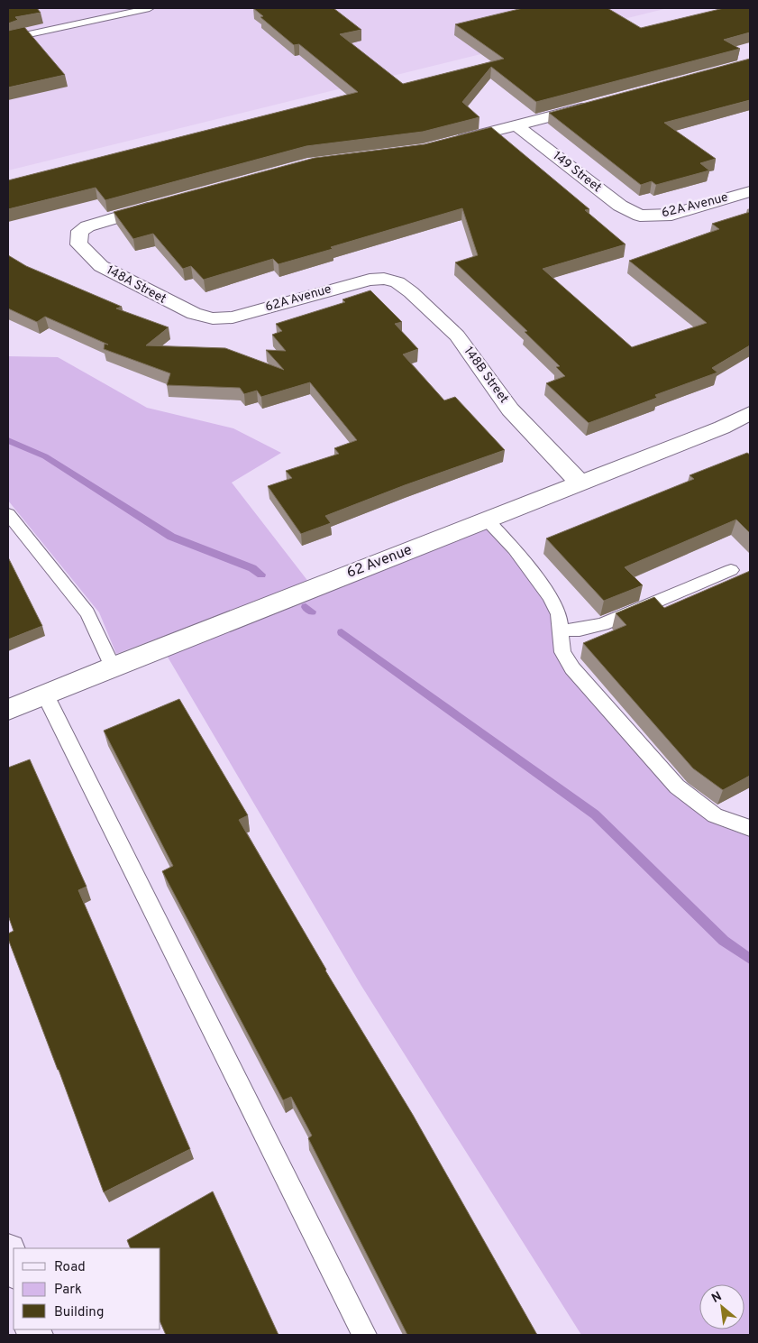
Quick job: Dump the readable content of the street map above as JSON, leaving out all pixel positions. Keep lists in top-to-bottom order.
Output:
{
  "streets": {
    "street": [
      "149 Street",
      "62A Avenue",
      "148A Street",
      "148B Street",
      "62 Avenue"
    ]
  },
  "crossings": [
    ["149 Street", "62A Avenue"],
    ["62A Avenue", "148A Street"],
    ["62A Avenue", "148B Street"],
    ["148B Street", "62 Avenue"]
  ],
  "legend": ["Road", "Park", "Building"],
  "north": "top left"
}
